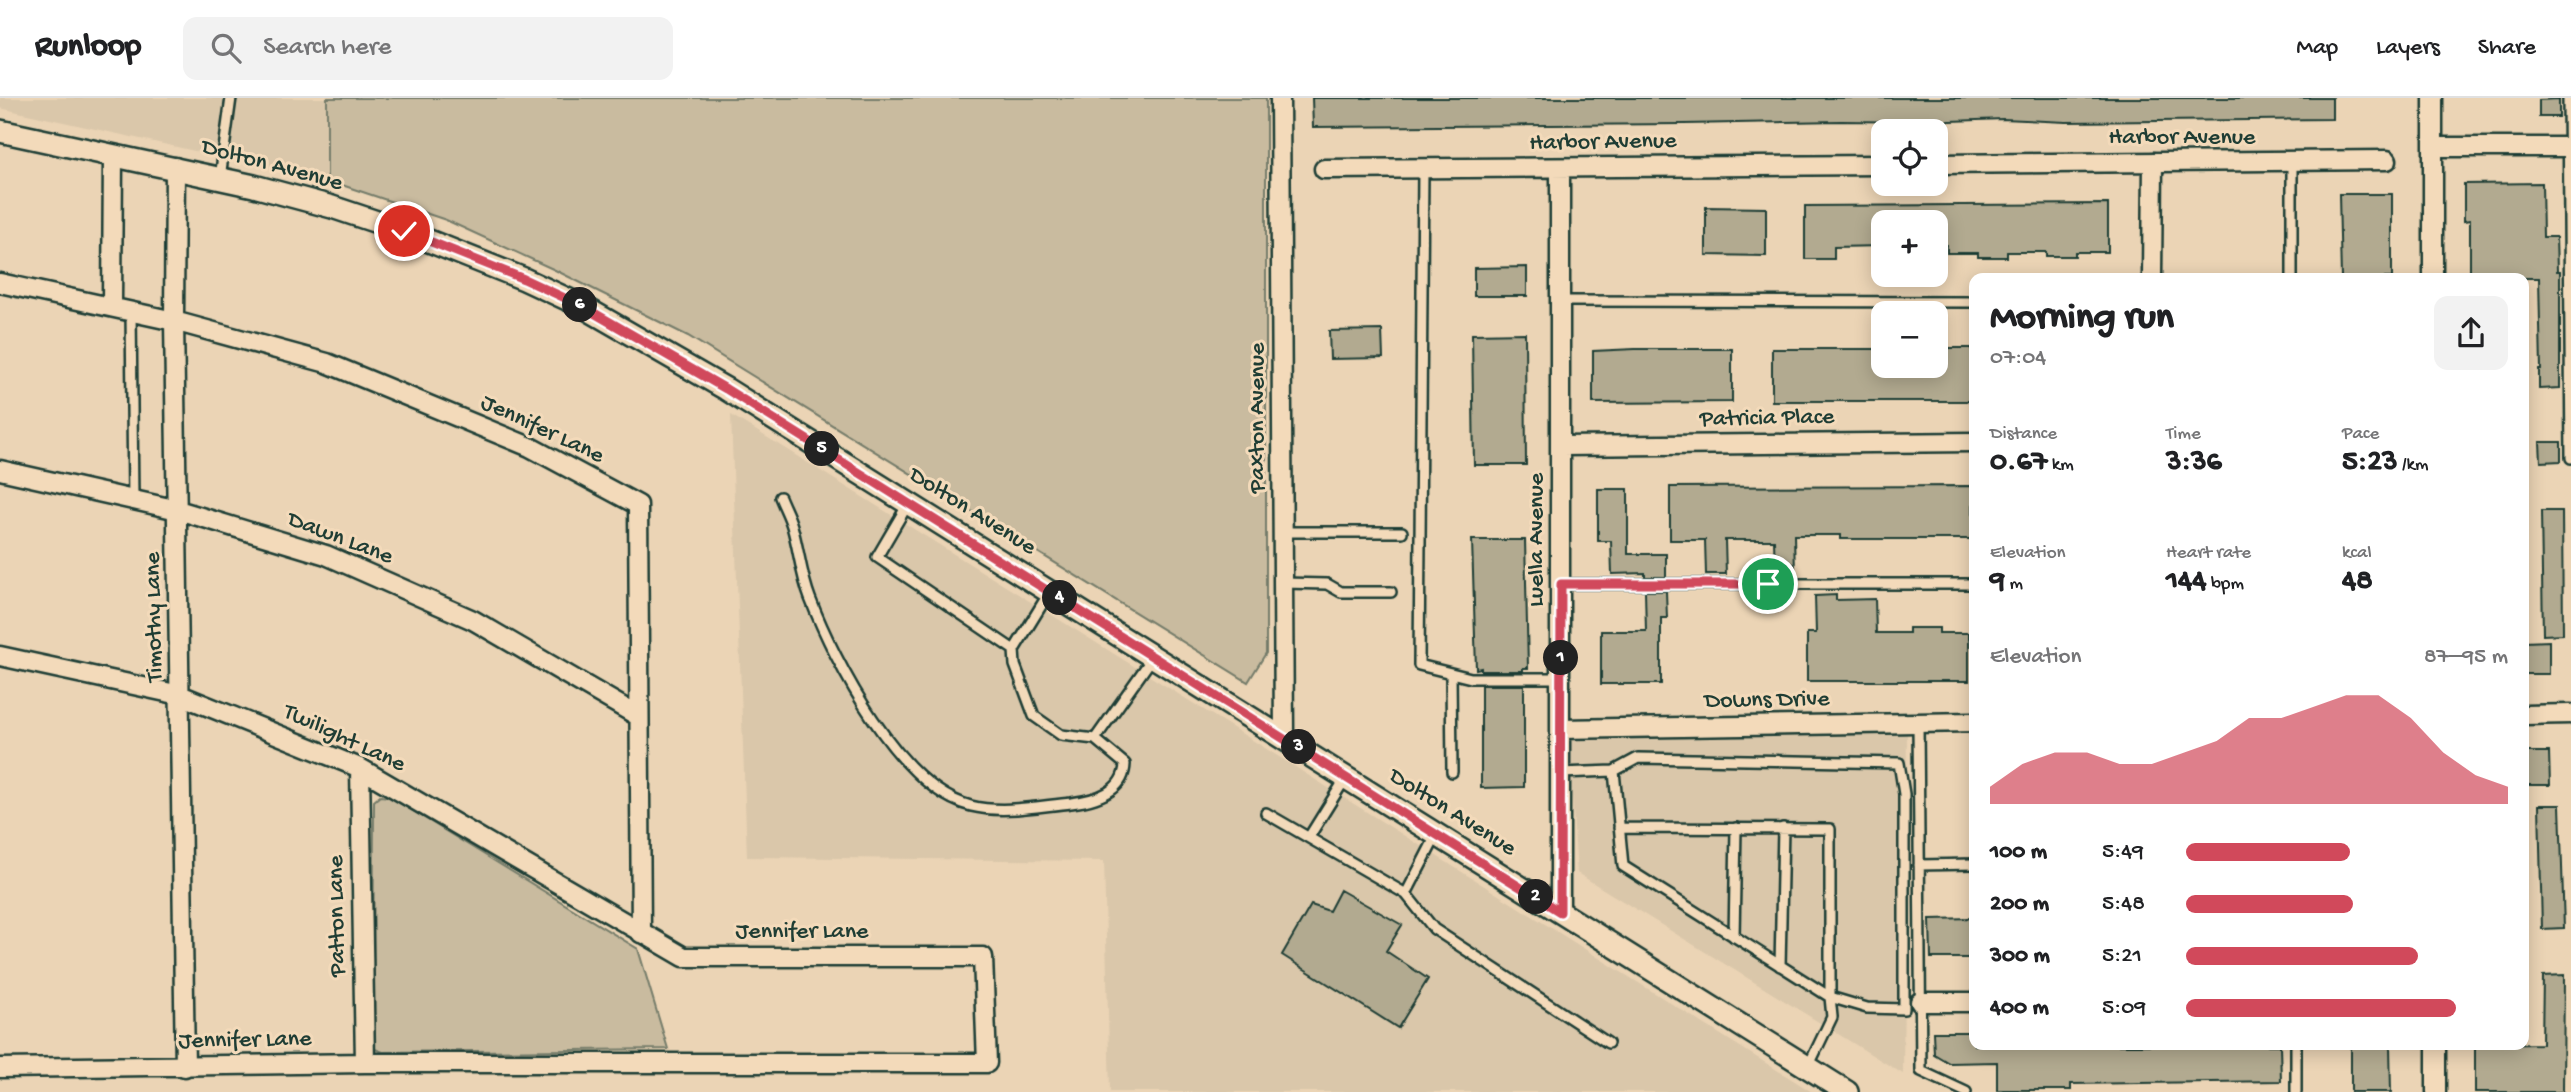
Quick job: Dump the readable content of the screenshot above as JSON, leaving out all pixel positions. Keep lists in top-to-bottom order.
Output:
{
  "streets": {
    "street": [
      "Harbor Avenue",
      "Dolton Avenue",
      "Paxton Avenue",
      "Patricia Place",
      "Jennifer Lane",
      "Dawn Lane",
      "Luella Avenue",
      "Timothy Lane",
      "Downs Drive",
      "Twilight Lane",
      "Patton Lane"
    ]
  },
  "crossings": [
    ["Harbor Avenue", "Luella Avenue"],
    ["Dolton Avenue", "Paxton Avenue"],
    ["Dolton Avenue", "Luella Avenue"],
    ["Dolton Avenue", "Timothy Lane"],
    ["Patricia Place", "Luella Avenue"],
    ["Jennifer Lane", "Dawn Lane"],
    ["Jennifer Lane", "Timothy Lane"],
    ["Jennifer Lane", "Twilight Lane"],
    ["Jennifer Lane", "Patton Lane"],
    ["Dawn Lane", "Timothy Lane"],
    ["Luella Avenue", "Downs Drive"],
    ["Timothy Lane", "Twilight Lane"],
    ["Twilight Lane", "Patton Lane"]
  ],
  "page": {
    "header": "Runloop",
    "search": "Search here",
    "nav": ["Map", "Layers", "Share"],
    "map_buttons": ["+", "−"],
    "heading": ["Morning run", "07:04"],
    "pins": [
      "6",
      "5",
      "4",
      "1",
      "3",
      "2"
    ],
    "stats": [
      ["Distance", "0.67 km"],
      ["Time", "3:36"],
      ["Pace", "5:23 /km"],
      ["Elevation", "9 m"],
      ["Heart rate", "144 bpm"],
      ["kcal", "48"]
    ],
    "chart": ["Elevation", "87–95 m"],
    "list": [
      {
        "name": "100 m",
        "note": "5:49"
      },
      {
        "name": "200 m",
        "note": "5:48"
      },
      {
        "name": "300 m",
        "note": "5:21"
      },
      {
        "name": "400 m",
        "note": "5:09"
      }
    ]
  }
}
